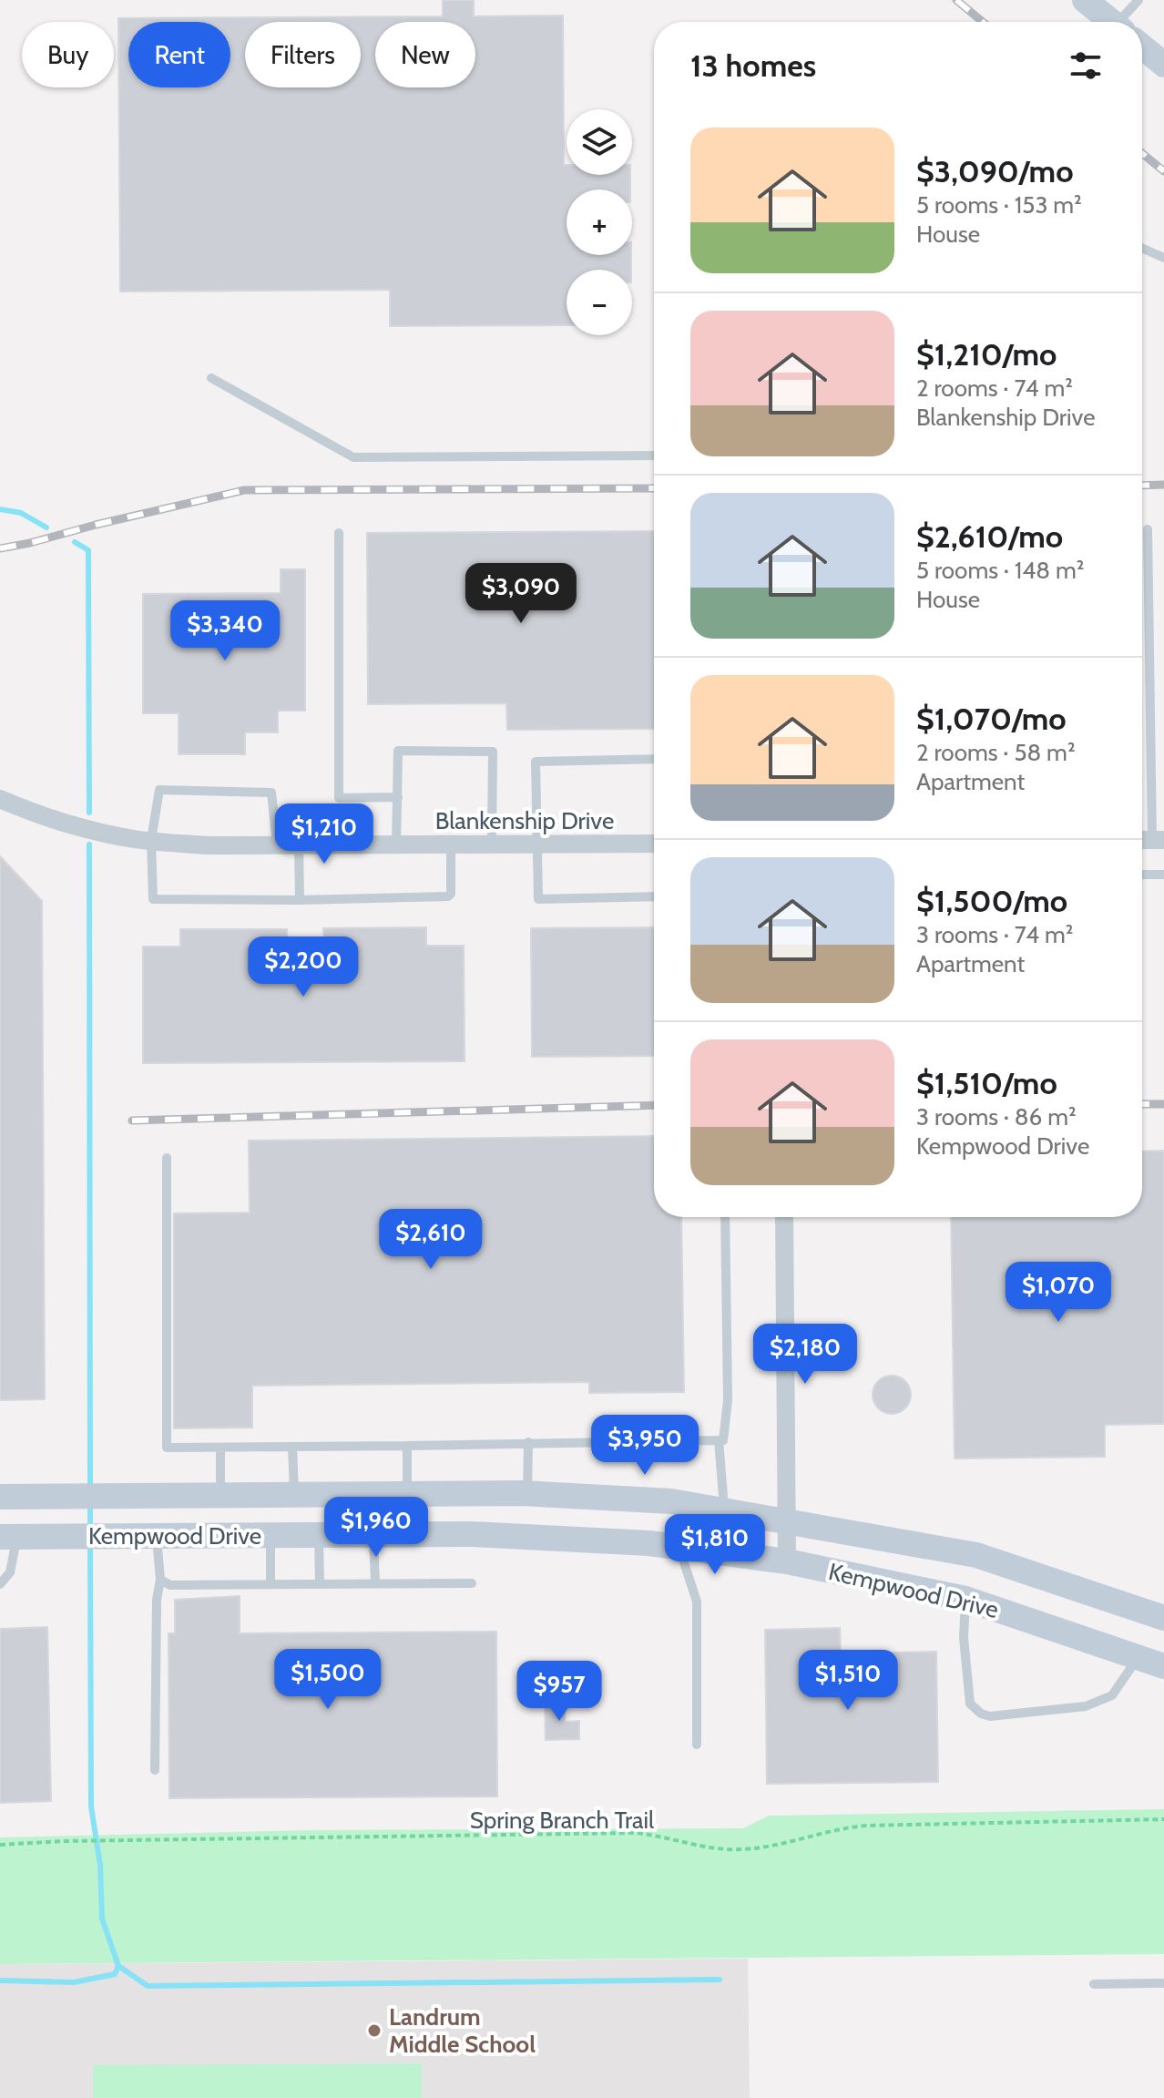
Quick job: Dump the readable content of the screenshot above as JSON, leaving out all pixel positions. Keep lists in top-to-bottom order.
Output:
{
  "streets": {
    "main road": ["Kempwood Drive"],
    "street": ["Blankenship Drive"],
    "path": ["Spring Branch Trail"]
  },
  "places": ["Landrum Middle School"],
  "page": {
    "chip": [
      "Buy",
      "Rent",
      "Filters",
      "New"
    ],
    "heading": "13 homes",
    "map_buttons": ["+", "−"],
    "list": [
      {
        "name": "$3,090/mo",
        "note": "5 rooms · 153 m² · House"
      },
      {
        "name": "$1,210/mo",
        "note": "2 rooms · 74 m² · Blankenship Drive"
      },
      {
        "name": "$2,610/mo",
        "note": "5 rooms · 148 m² · House"
      },
      {
        "name": "$1,070/mo",
        "note": "2 rooms · 58 m² · Apartment"
      },
      {
        "name": "$1,500/mo",
        "note": "3 rooms · 74 m² · Apartment"
      },
      {
        "name": "$1,510/mo",
        "note": "3 rooms · 86 m² · Kempwood Drive"
      }
    ],
    "price": [
      "$3,090",
      "$3,340",
      "$1,210",
      "$2,200",
      "$2,610",
      "$1,070",
      "$2,180",
      "$3,950",
      "$1,960",
      "$1,810",
      "$1,500",
      "$1,510",
      "$957"
    ]
  }
}
